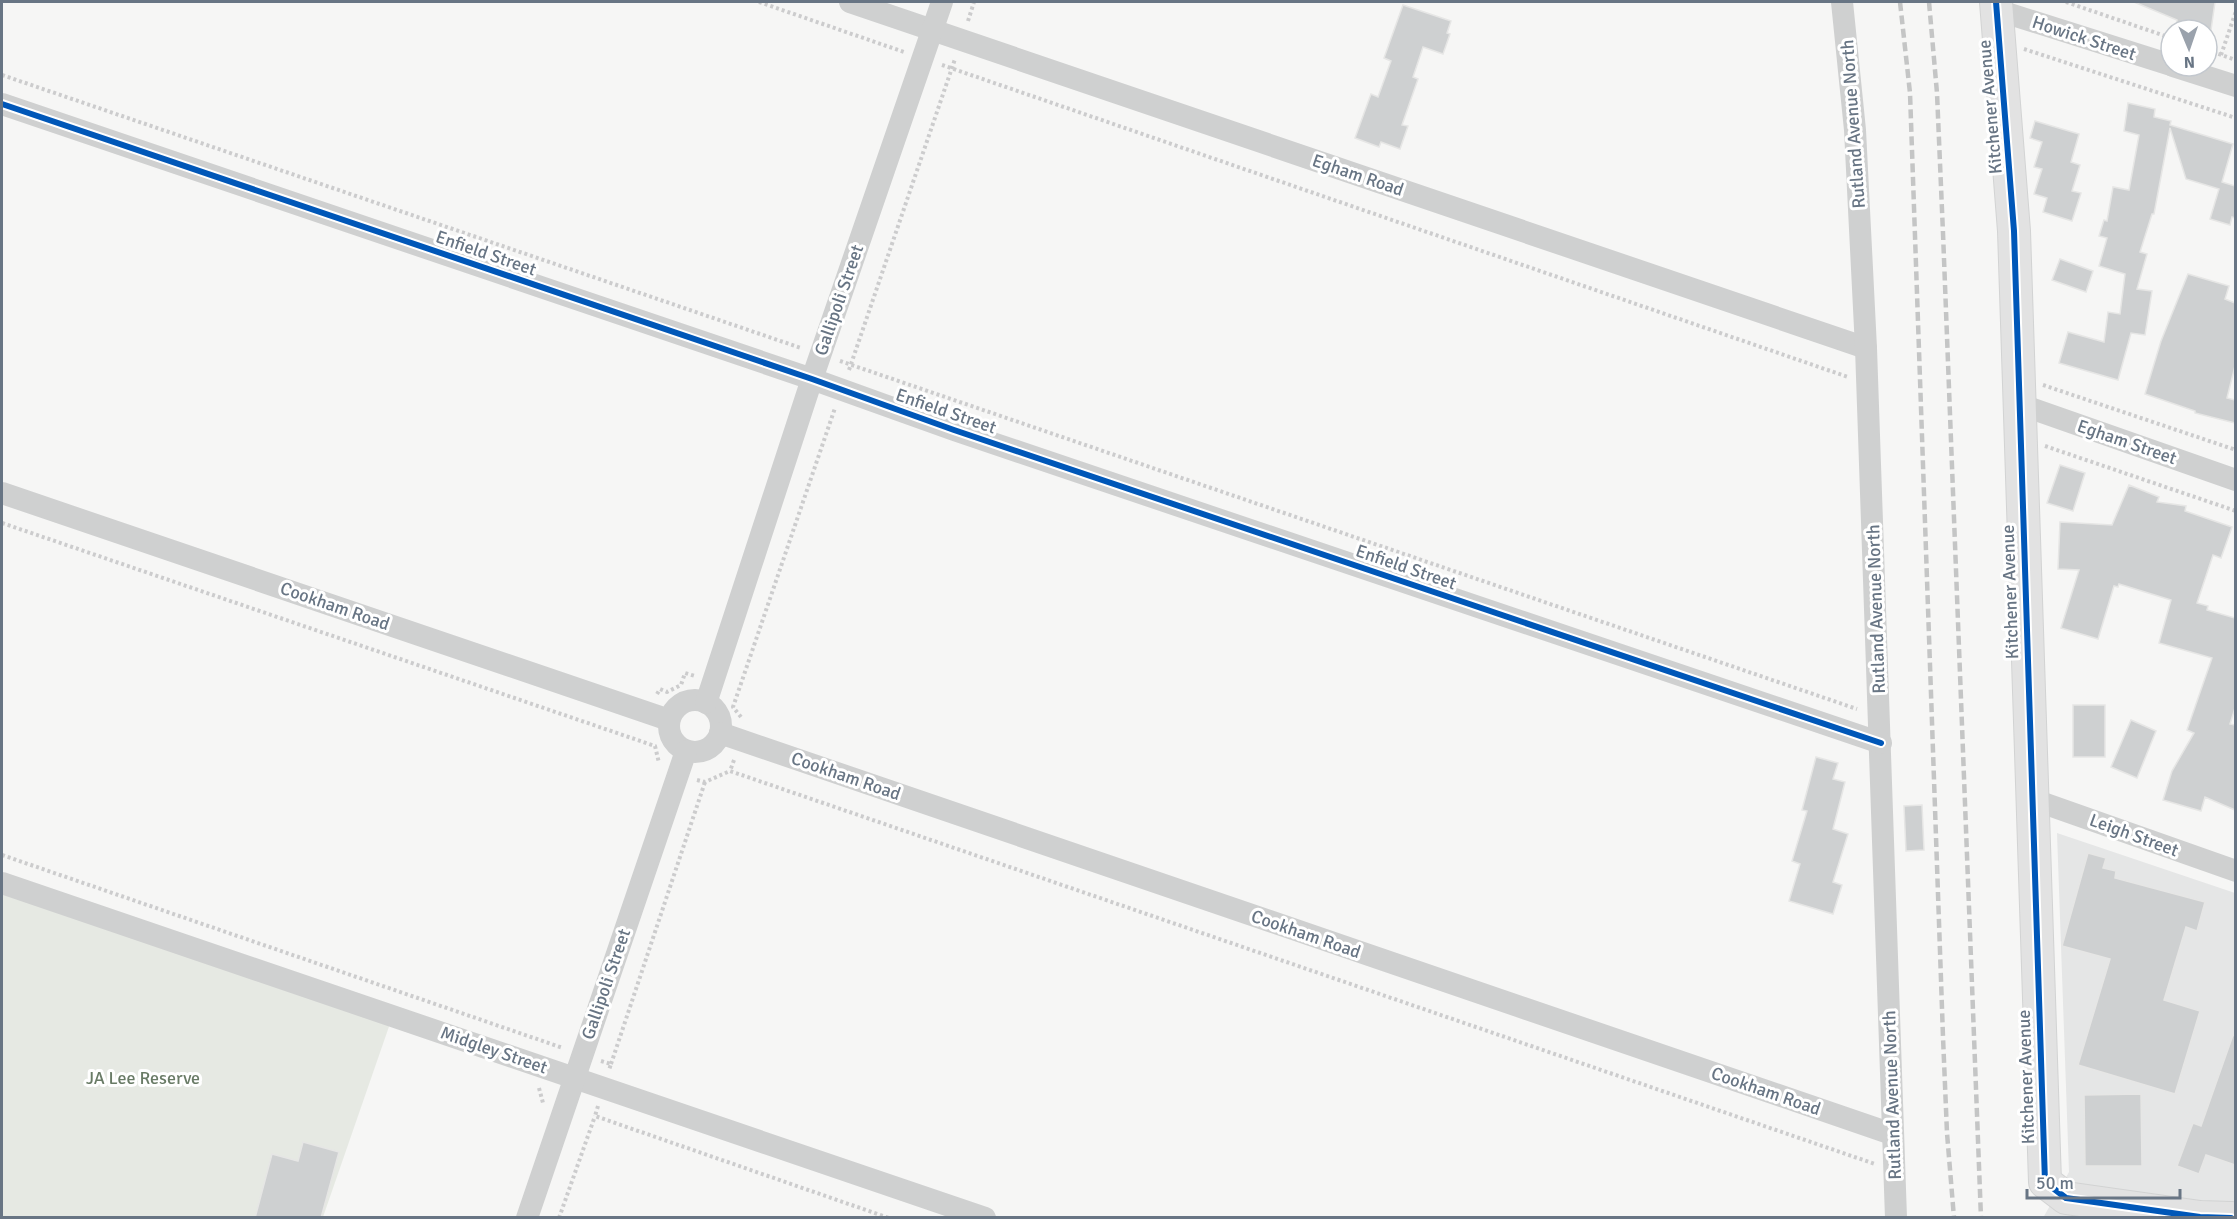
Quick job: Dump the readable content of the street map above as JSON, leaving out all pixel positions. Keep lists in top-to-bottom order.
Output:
{
  "streets": {
    "street": [
      "Howick Street",
      "Kitchener Avenue",
      "Rutland Avenue North",
      "Egham Road",
      "Enfield Street",
      "Gallipoli Street",
      "Egham Street",
      "Cookham Road",
      "Leigh Street",
      "Midgley Street"
    ]
  },
  "crossings": [
    ["Howick Street", "Kitchener Avenue"],
    ["Kitchener Avenue", "Egham Street"],
    ["Kitchener Avenue", "Leigh Street"],
    ["Rutland Avenue North", "Egham Road"],
    ["Rutland Avenue North", "Enfield Street"],
    ["Rutland Avenue North", "Cookham Road"],
    ["Egham Road", "Gallipoli Street"],
    ["Enfield Street", "Gallipoli Street"],
    ["Gallipoli Street", "Midgley Street"]
  ],
  "parks": ["JA Lee Reserve"],
  "scale_bar": "50 m",
  "north": "bottom"
}
